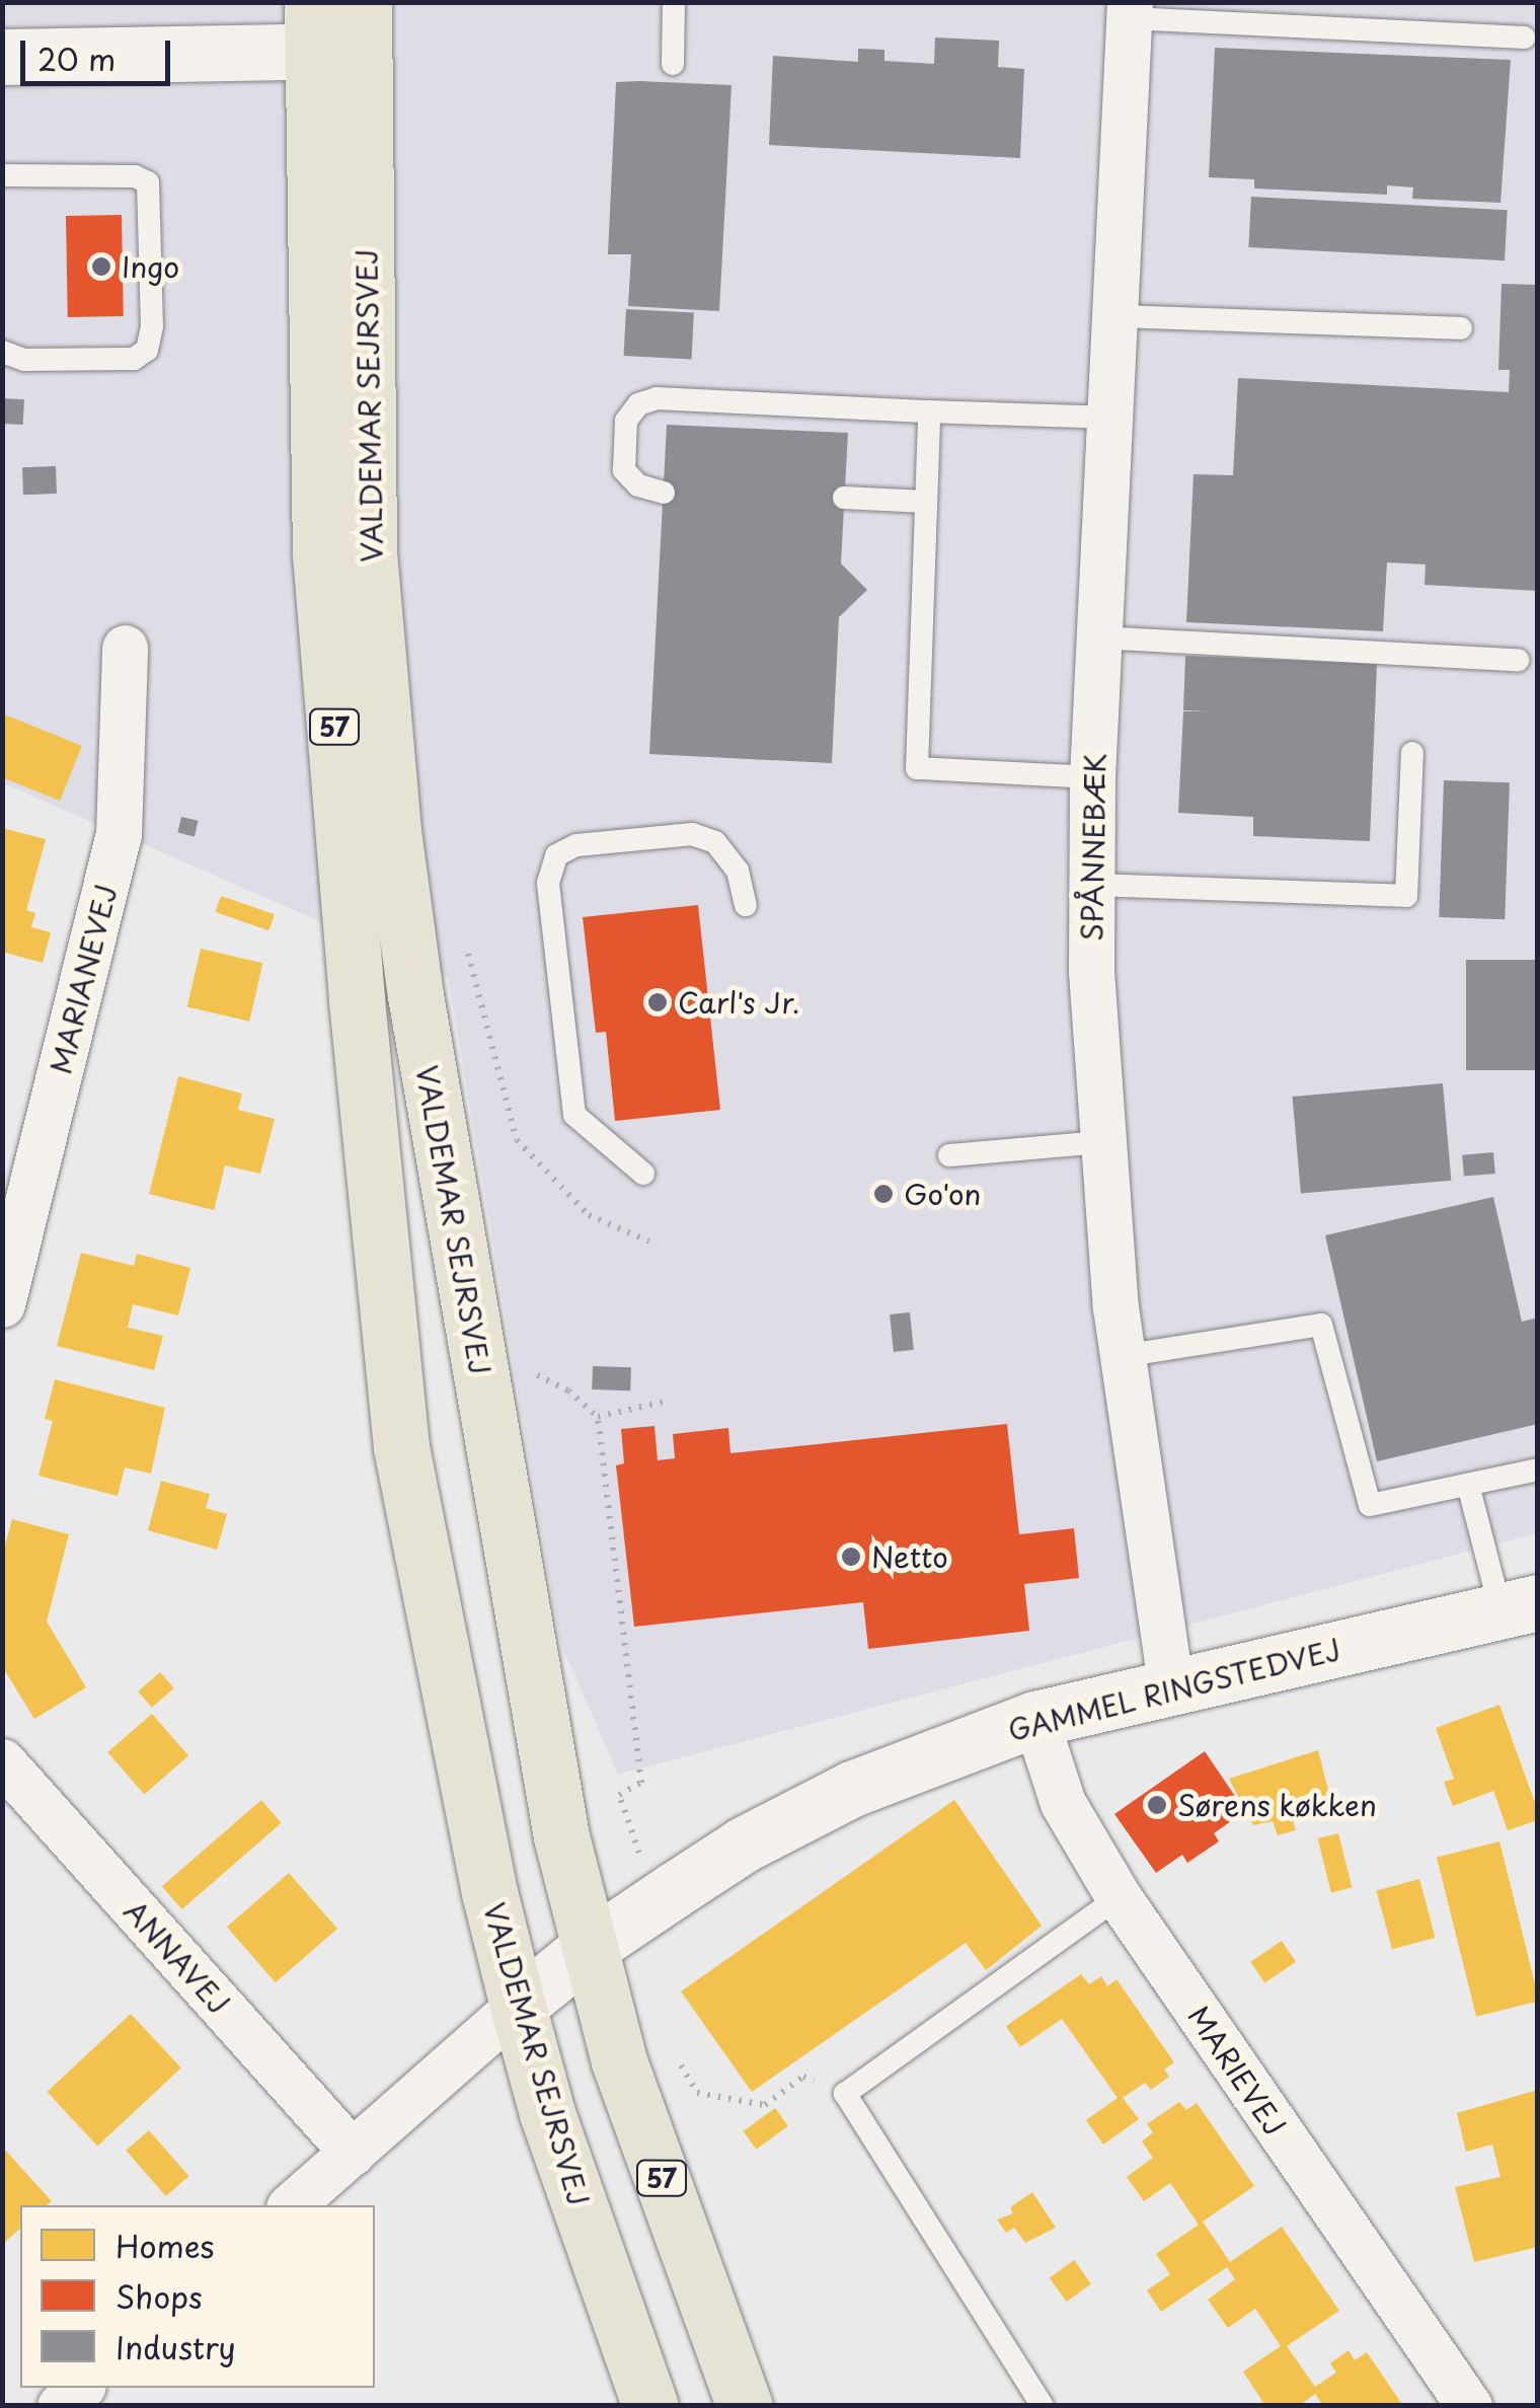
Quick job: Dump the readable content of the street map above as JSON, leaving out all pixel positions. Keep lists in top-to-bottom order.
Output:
{
  "streets": {
    "main road": ["VALDEMAR SEJRSVEJ", "57"],
    "street": [
      "SPÅNNEBÆK",
      "MARIANEVEJ",
      "GAMMEL RINGSTEDVEJ",
      "ANNAVEJ",
      "MARIEVEJ"
    ]
  },
  "crossings": [
    ["VALDEMAR SEJRSVEJ", "GAMMEL RINGSTEDVEJ"],
    ["SPÅNNEBÆK", "GAMMEL RINGSTEDVEJ"],
    ["GAMMEL RINGSTEDVEJ", "ANNAVEJ"],
    ["GAMMEL RINGSTEDVEJ", "MARIEVEJ"]
  ],
  "places": [
    "Ingo",
    "Carl's Jr.",
    "Go'on",
    "Netto",
    "Sørens køkken"
  ],
  "legend": ["Homes", "Shops", "Industry"],
  "scale_bar": "20 m"
}
